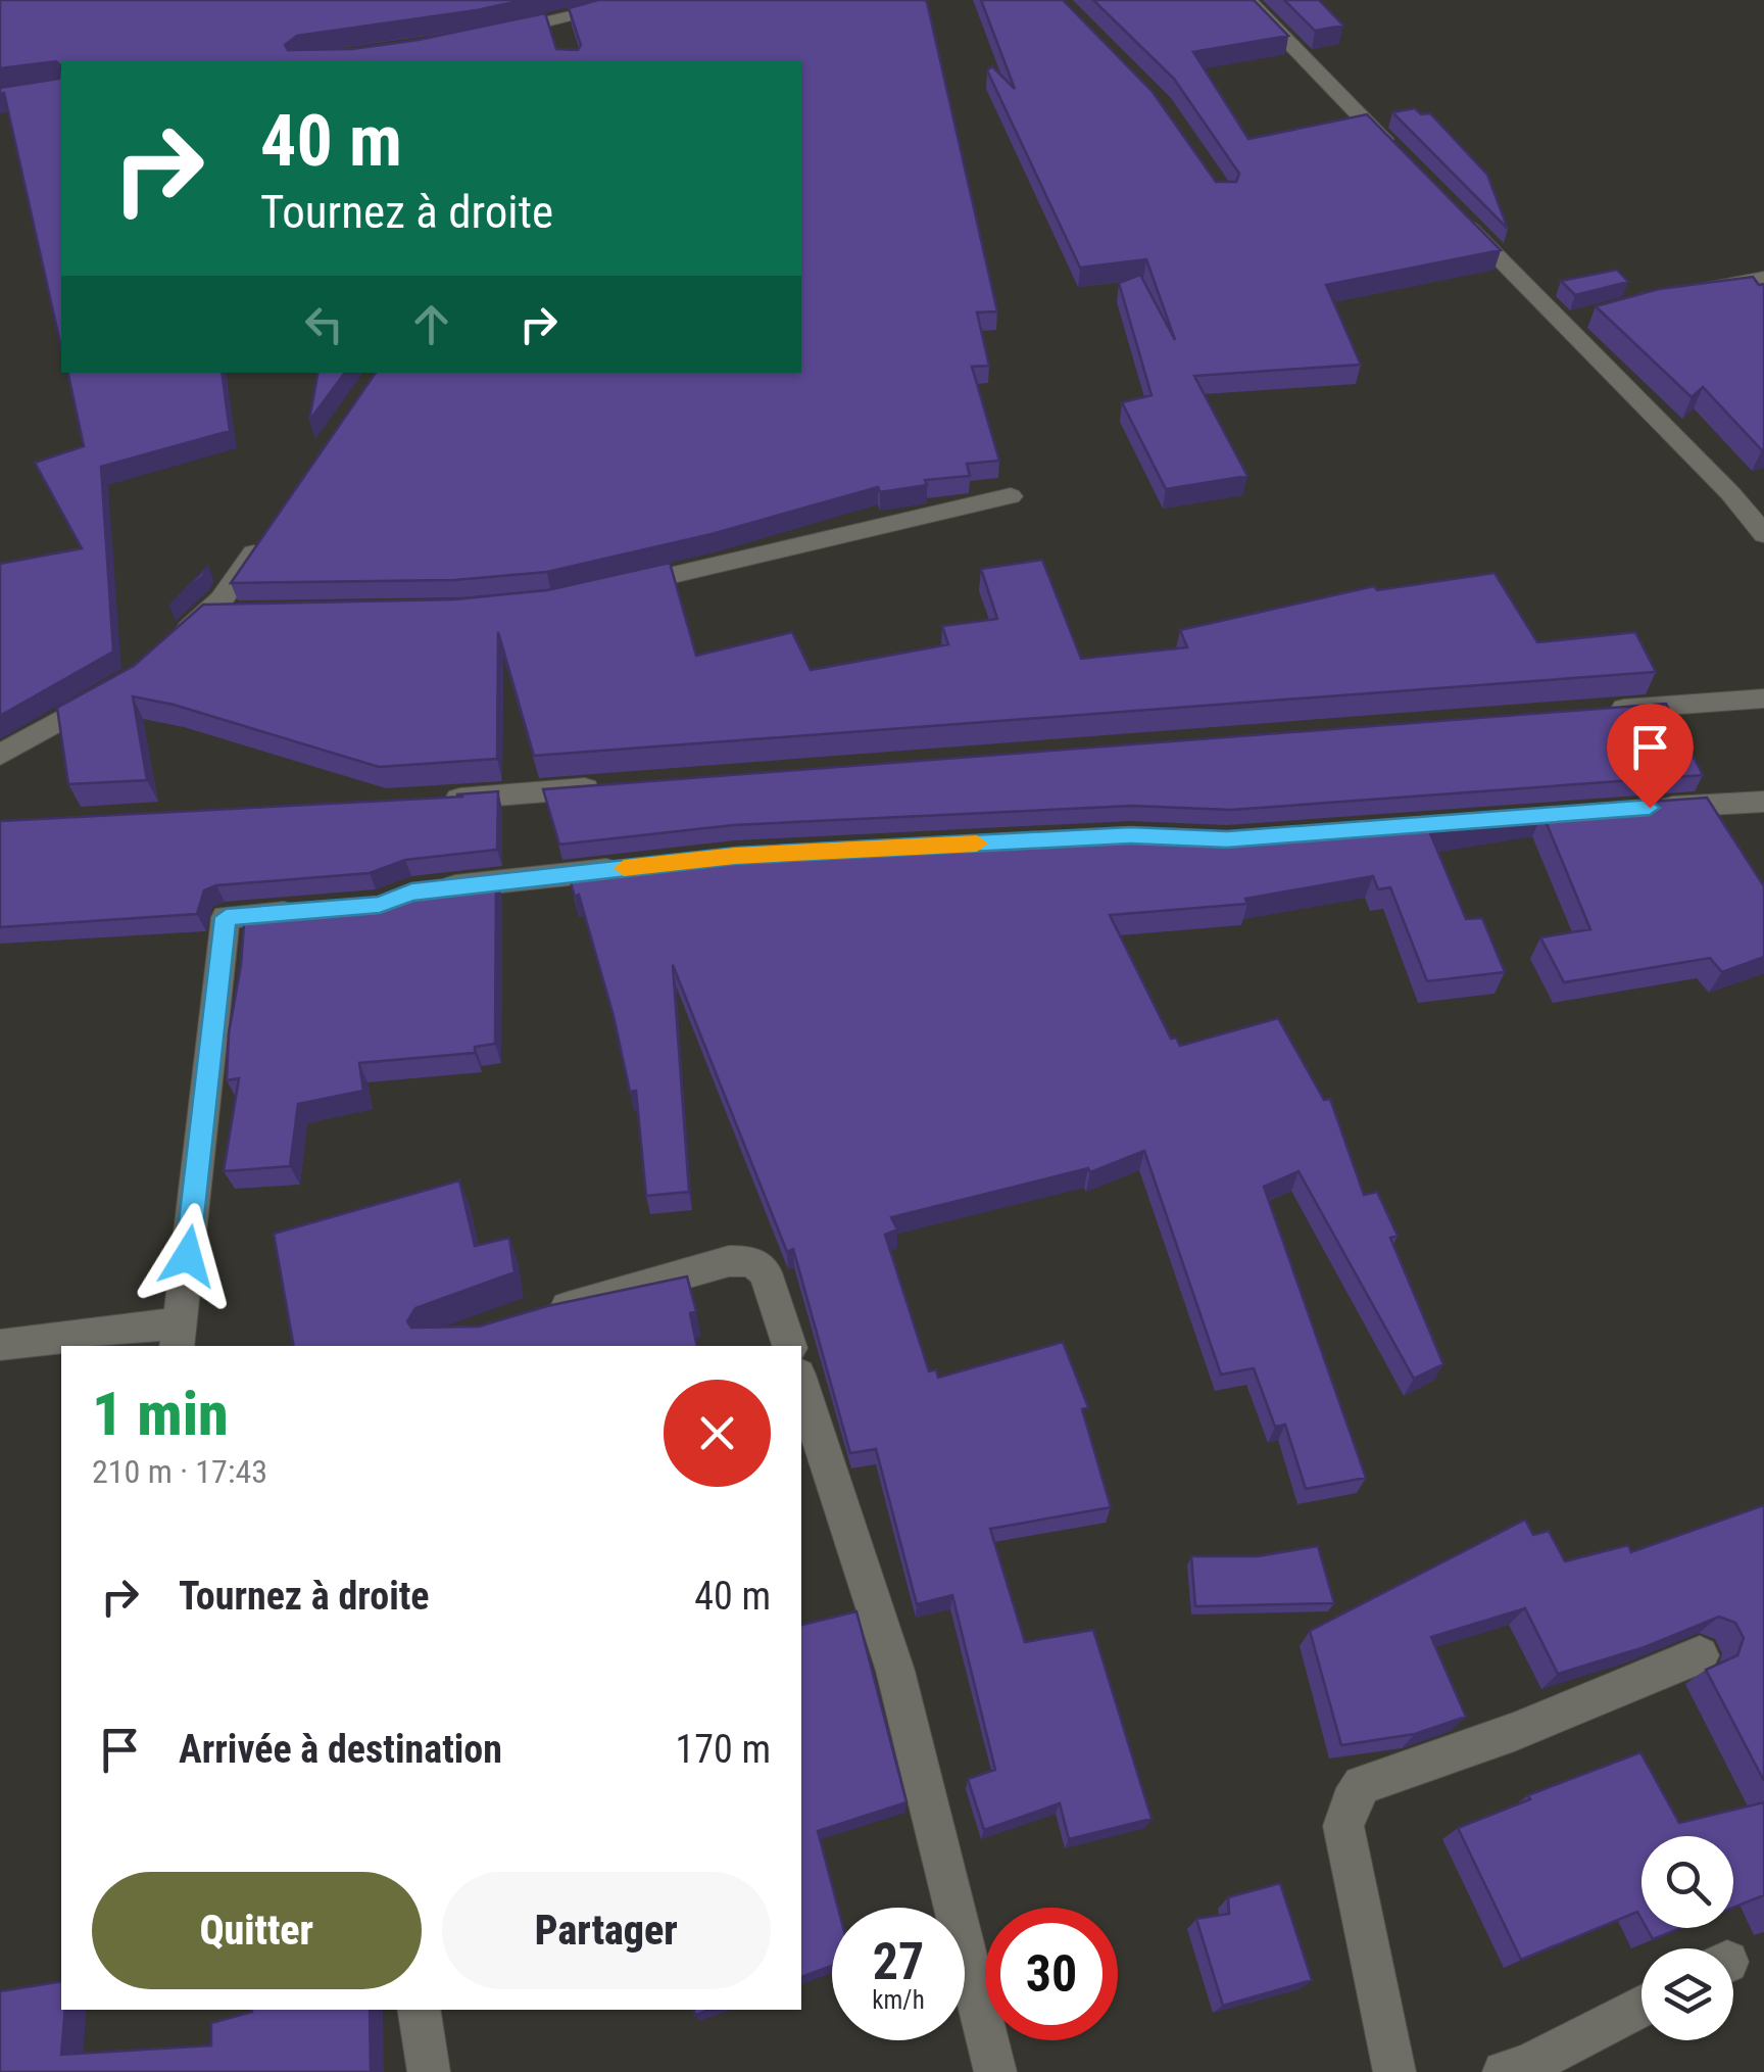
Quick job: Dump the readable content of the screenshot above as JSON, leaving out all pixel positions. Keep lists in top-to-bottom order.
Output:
{
  "page": {
    "turn": ["40 m", "Tournez à droite"],
    "heading": ["1 min", "210 m · 17:43"],
    "list": [
      {
        "name": "Tournez à droite",
        "value": "40 m"
      },
      {
        "name": "Arrivée à destination",
        "value": "170 m"
      }
    ],
    "buttons": ["Quitter", "Partager"],
    "speed": "27 km/h",
    "limit": "30"
  }
}
